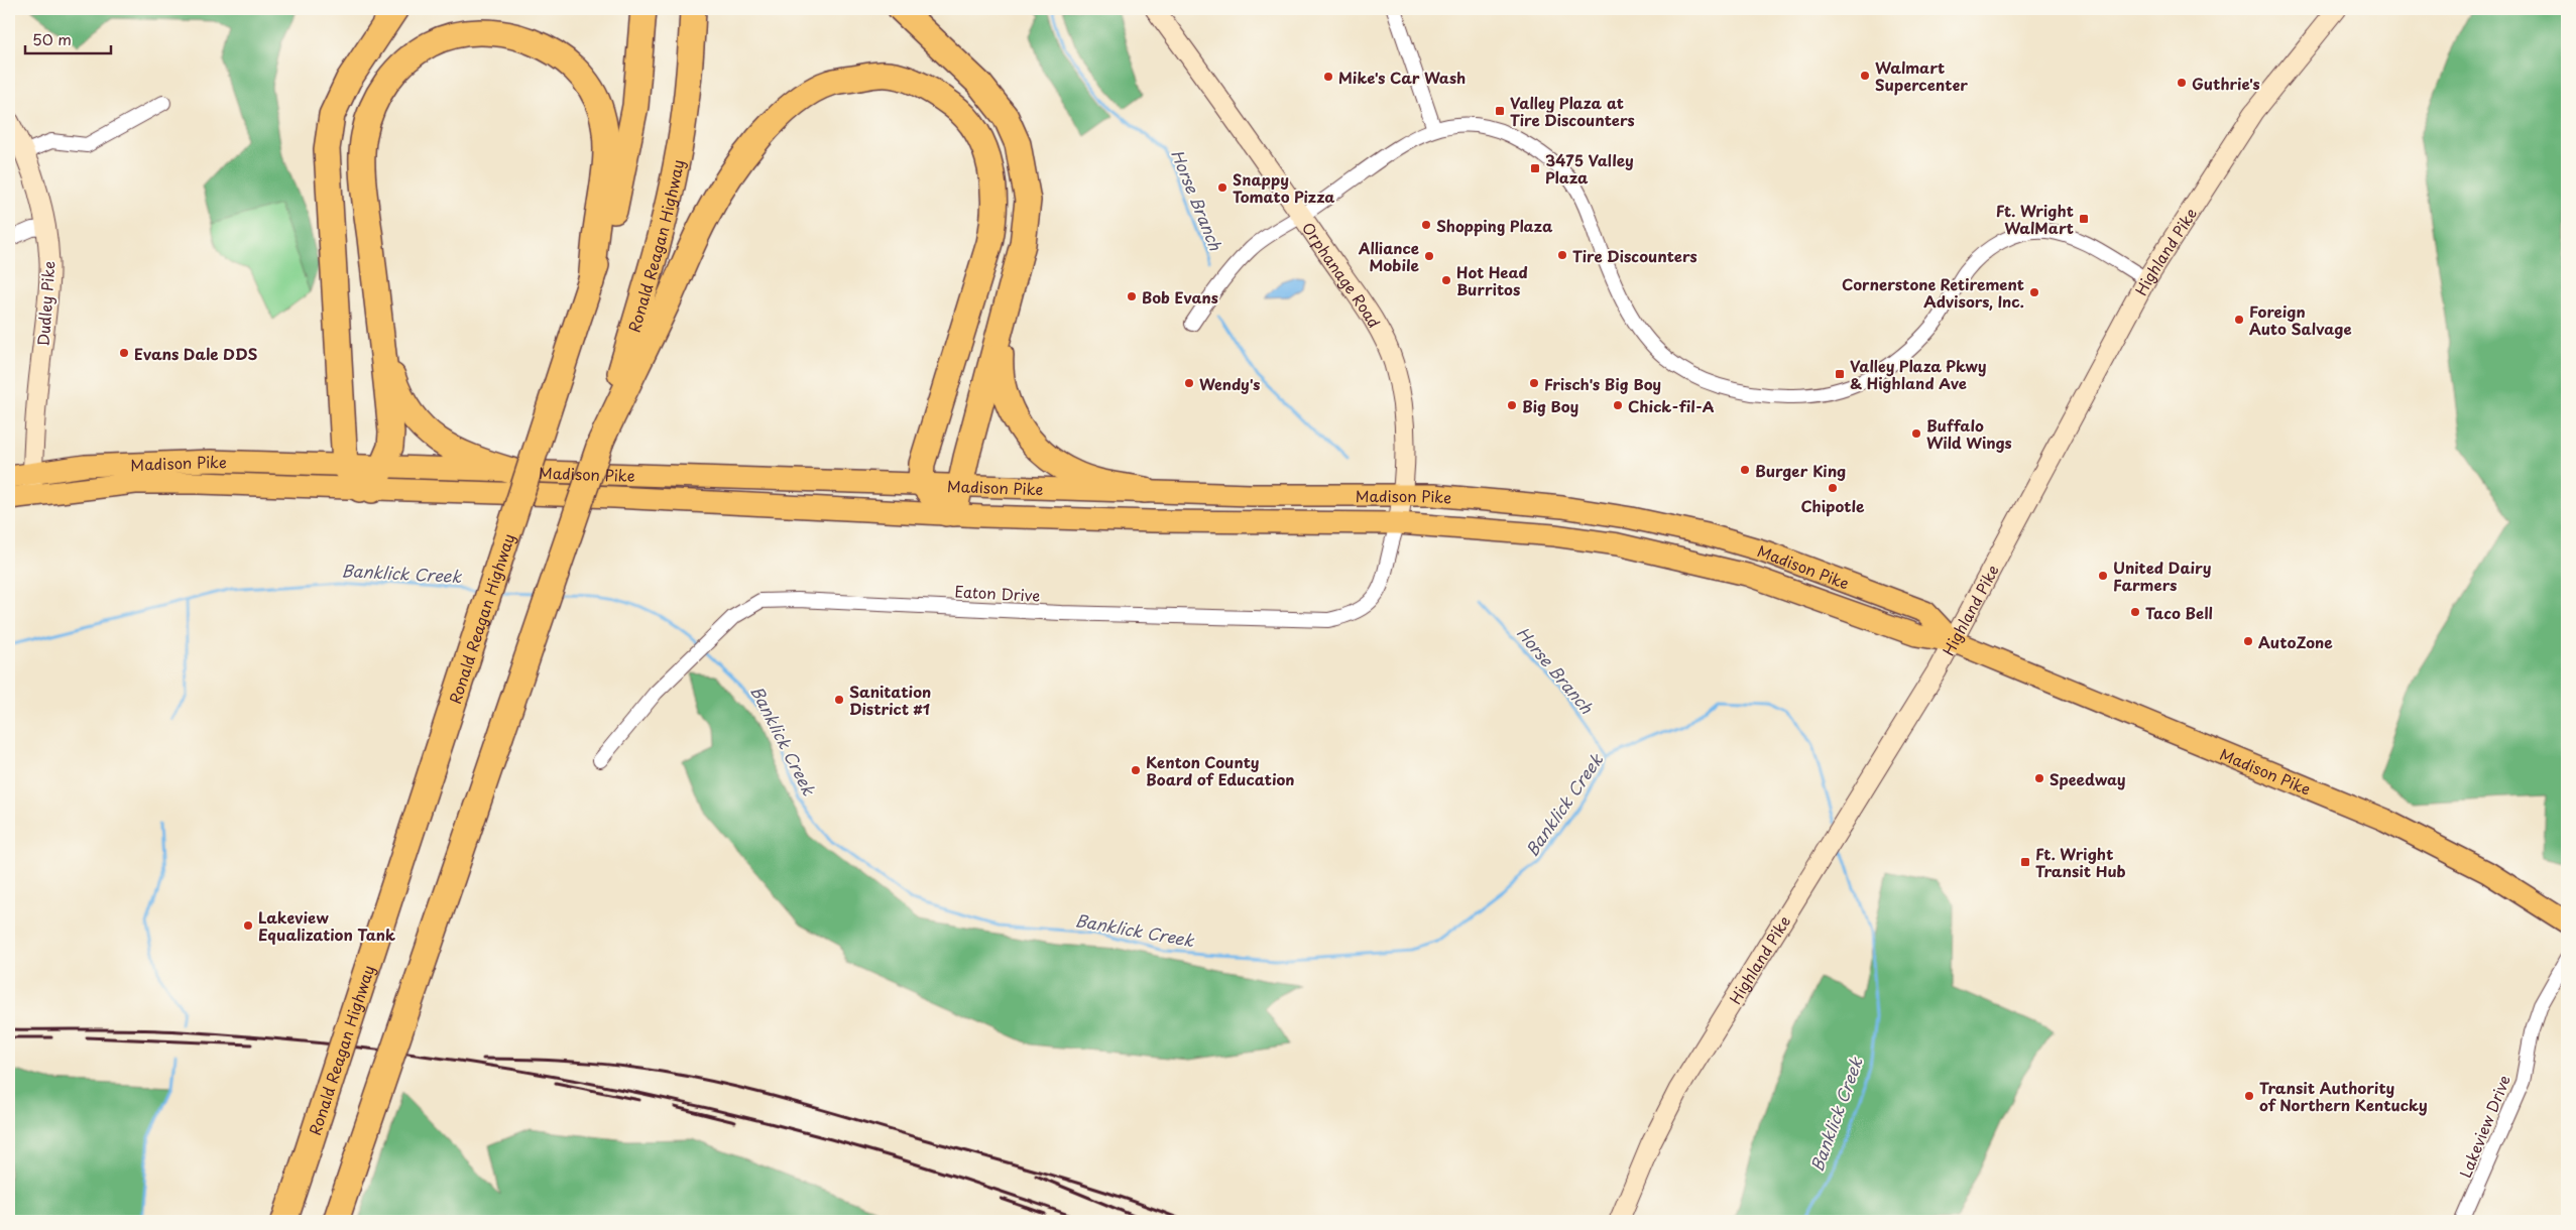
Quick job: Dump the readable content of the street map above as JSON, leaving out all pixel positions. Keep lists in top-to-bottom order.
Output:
{
  "streets": {
    "highway": ["Ronald Reagan Highway"],
    "main road": [
      "Highland Pike",
      "Orphanage Road",
      "Dudley Pike",
      "Madison Pike"
    ],
    "street": ["Eaton Drive", "Lakeview Drive"]
  },
  "crossings": [
    ["Highland Pike", "Madison Pike"],
    ["Orphanage Road", "Madison Pike"],
    ["Orphanage Road", "Eaton Drive"],
    ["Dudley Pike", "Madison Pike"],
    ["Madison Pike", "Eaton Drive"]
  ],
  "water": ["Horse Branch", "Banklick Creek"],
  "places": {
    "other": [
      "Walmart Supercenter",
      "Mike's Car Wash",
      "Guthrie's",
      "Snappy Tomato Pizza",
      "Shopping Plaza",
      "Tire Discounters",
      "Alliance Mobile",
      "Hot Head Burritos",
      "Cornerstone Retirement Advisors, Inc.",
      "Bob Evans",
      "Foreign Auto Salvage",
      "Evans Dale DDS",
      "Wendy's",
      "Frisch's Big Boy",
      "Big Boy",
      "Chick-fil-A",
      "Buffalo Wild Wings",
      "Burger King",
      "Chipotle",
      "United Dairy Farmers",
      "Taco Bell",
      "AutoZone",
      "Sanitation District #1",
      "Kenton County Board of Education",
      "Speedway",
      "Lakeview Equalization Tank",
      "Transit Authority of Northern Kentucky"
    ],
    "transit": [
      "Valley Plaza at Tire Discounters",
      "3475 Valley Plaza",
      "Ft. Wright WalMart",
      "Valley Plaza Pkwy & Highland Ave",
      "Ft. Wright Transit Hub"
    ]
  },
  "scale_bar": "50 m"
}
